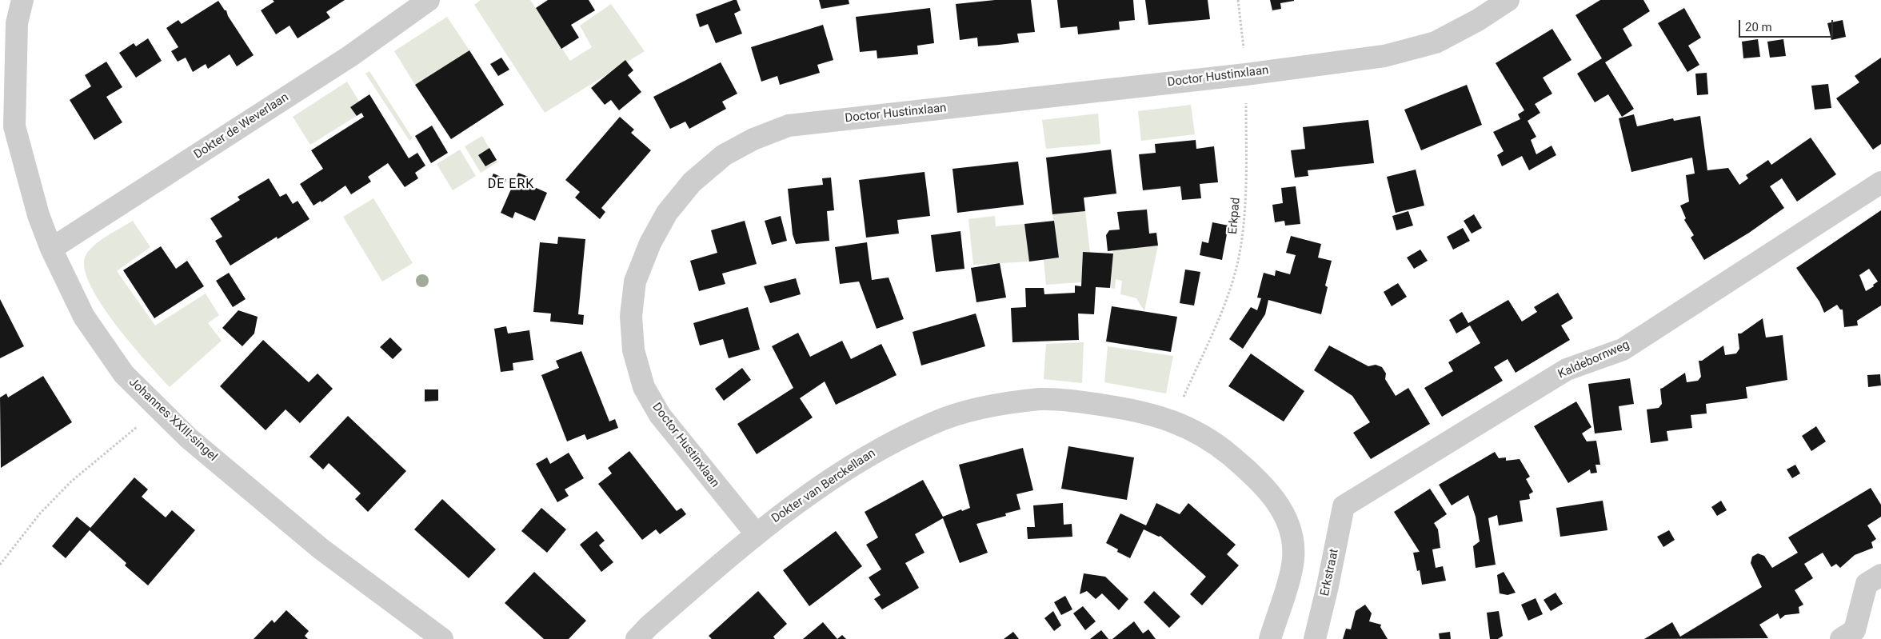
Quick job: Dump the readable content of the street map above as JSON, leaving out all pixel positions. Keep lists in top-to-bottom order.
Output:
{
  "streets": {
    "street": [
      "Doctor Hustinxlaan",
      "Dokter de Weverlaan",
      "Kaldebornweg",
      "Johannes XXIII-singel",
      "Dokter van Berckellaan",
      "Erkstraat"
    ],
    "path": ["Erkpad"]
  },
  "crossings": [
    ["Doctor Hustinxlaan", "Erkpad"],
    ["Doctor Hustinxlaan", "Dokter van Berckellaan"],
    ["Dokter de Weverlaan", "Johannes XXIII-singel"],
    ["Erkpad", "Dokter van Berckellaan"],
    ["Kaldebornweg", "Erkstraat"]
  ],
  "districts": ["DE ERK"],
  "scale_bar": "20 m"
}
